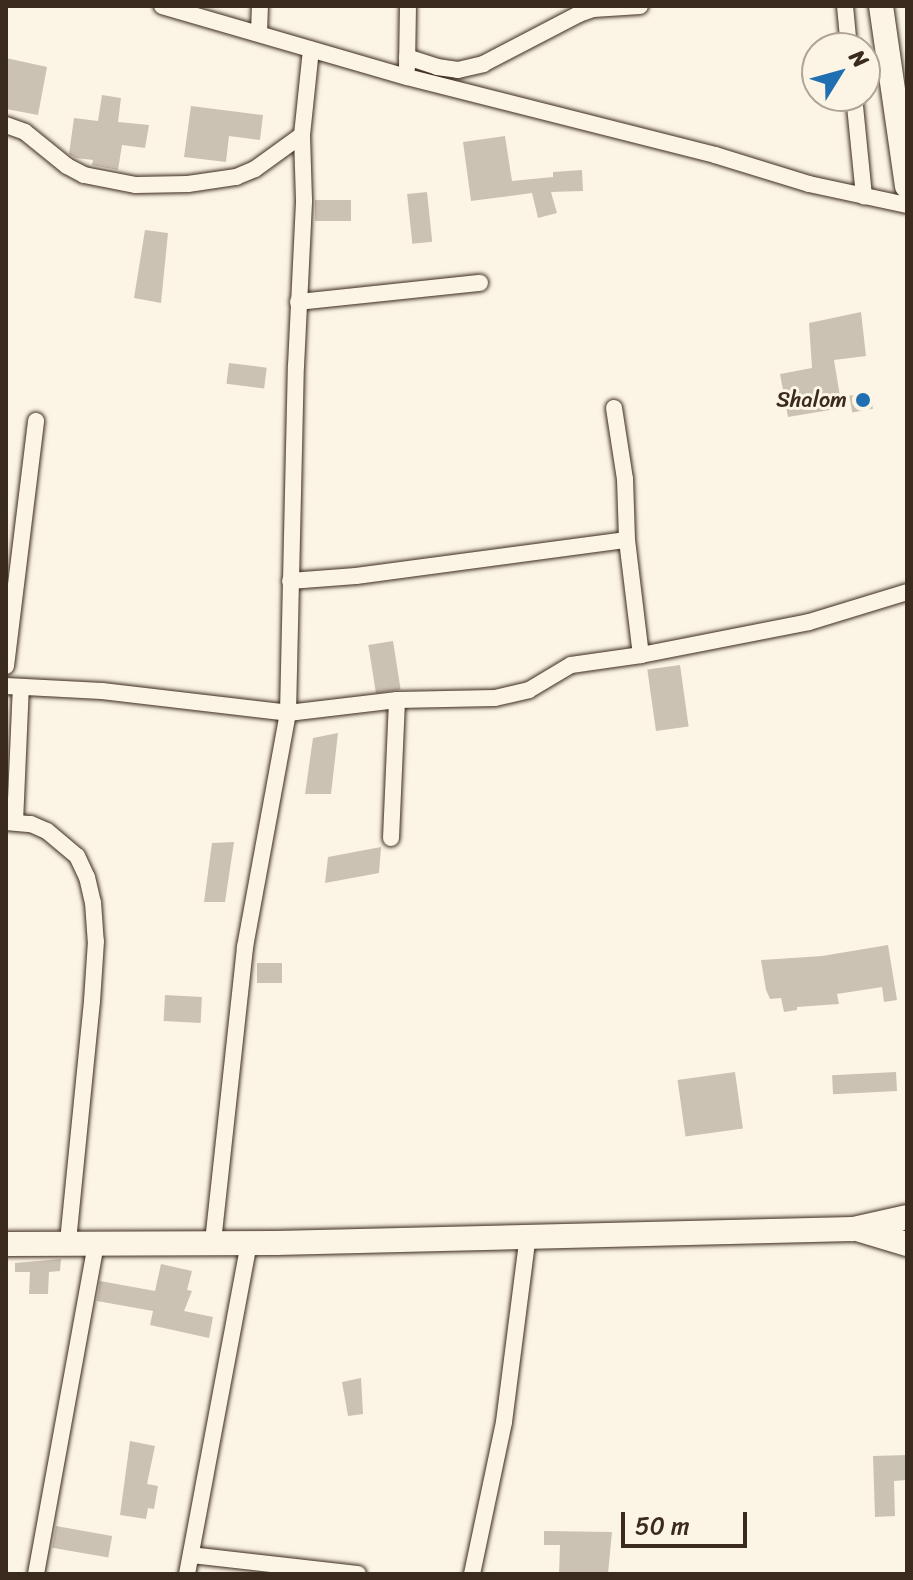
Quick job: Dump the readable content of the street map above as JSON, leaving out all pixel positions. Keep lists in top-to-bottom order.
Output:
{
  "places": ["Shalom"],
  "scale_bar": "50 m",
  "north": "top right"
}
